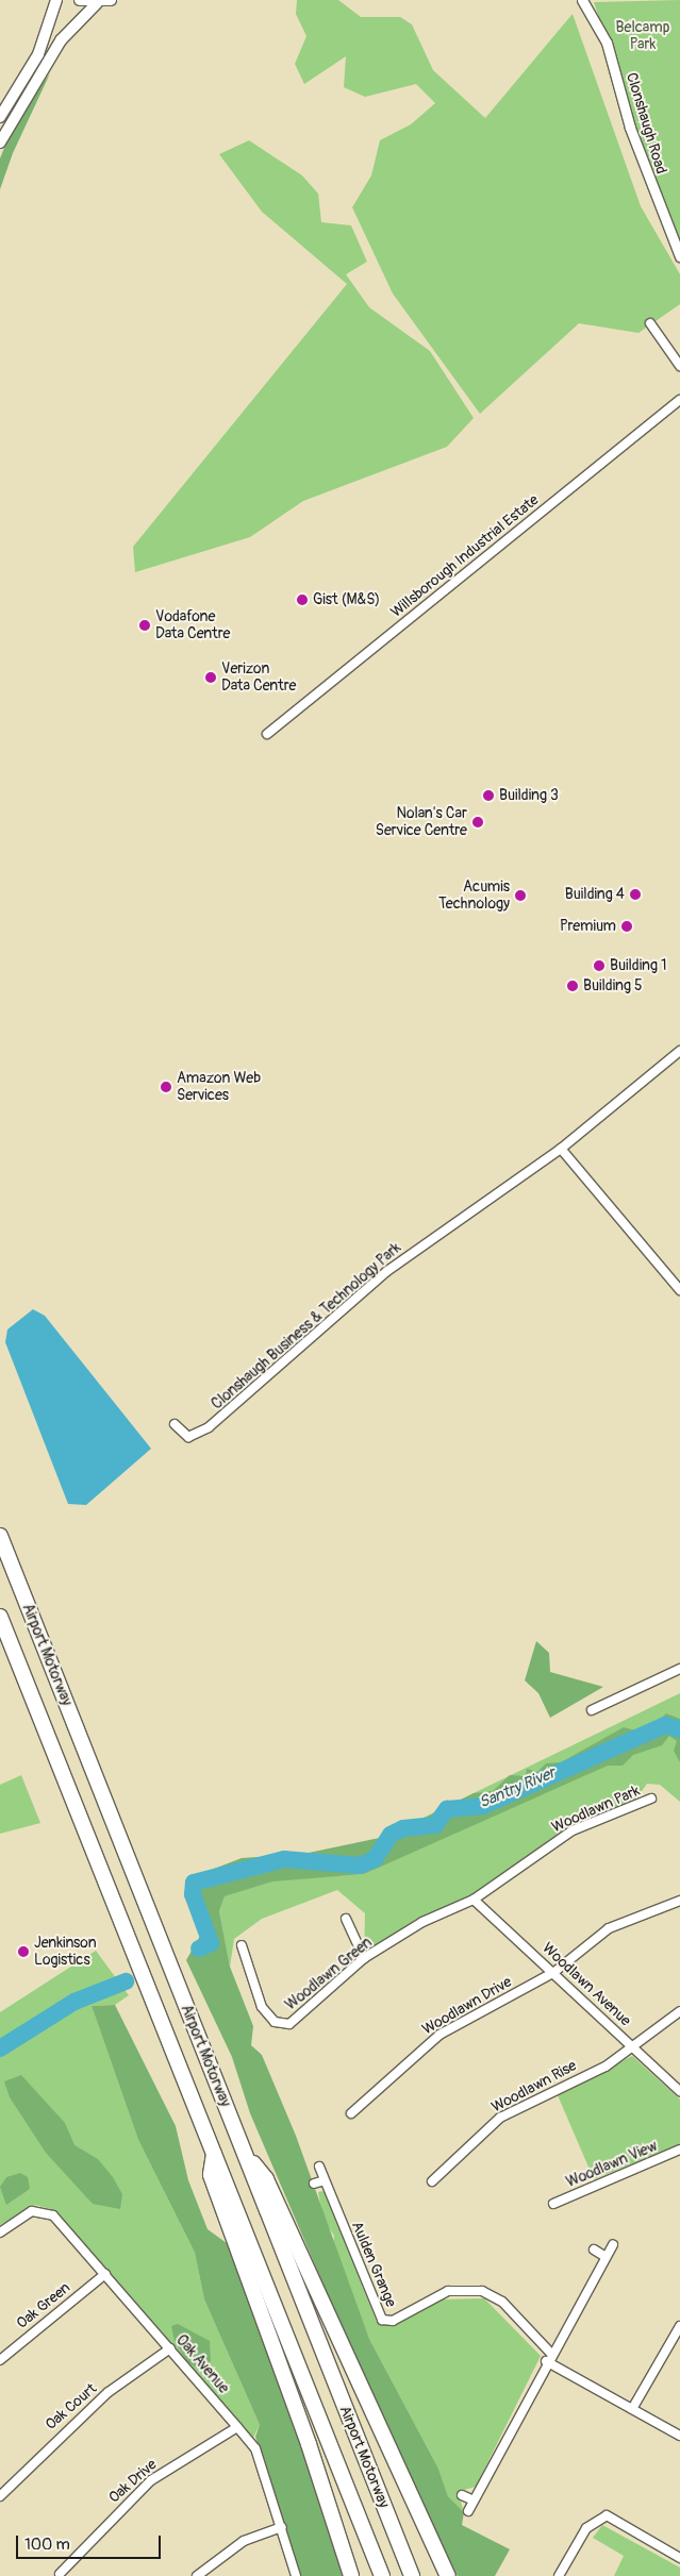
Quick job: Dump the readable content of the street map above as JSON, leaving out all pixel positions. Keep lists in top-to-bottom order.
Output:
{
  "streets": {
    "highway": ["Airport Motorway"],
    "street": [
      "Clonshaugh Road",
      "Willsborough Industrial Estate",
      "Clonshaugh Business & Technology Park",
      "Woodlawn Park",
      "Woodlawn Green",
      "Woodlawn Avenue",
      "Woodlawn Drive",
      "Woodlawn Rise",
      "Woodlawn View",
      "Aulden Grange",
      "Oak Green",
      "Oak Avenue",
      "Oak Court",
      "Oak Drive"
    ]
  },
  "crossings": [
    ["Woodlawn Park", "Woodlawn Green"],
    ["Woodlawn Park", "Woodlawn Avenue"],
    ["Woodlawn Green", "Woodlawn Avenue"],
    ["Woodlawn Avenue", "Woodlawn Drive"],
    ["Woodlawn Avenue", "Woodlawn Rise"],
    ["Oak Green", "Oak Avenue"],
    ["Oak Avenue", "Oak Court"],
    ["Oak Avenue", "Oak Drive"]
  ],
  "water": ["Santry River"],
  "parks": ["Belcamp Park"],
  "places": [
    "Gist (M&S)",
    "Vodafone Data Centre",
    "Verizon Data Centre",
    "Building 3",
    "Nolan's Car Service Centre",
    "Building 4",
    "Acumis Technology",
    "Premium",
    "Building 1",
    "Building 5",
    "Amazon Web Services",
    "Jenkinson Logistics"
  ],
  "scale_bar": "100 m"
}
